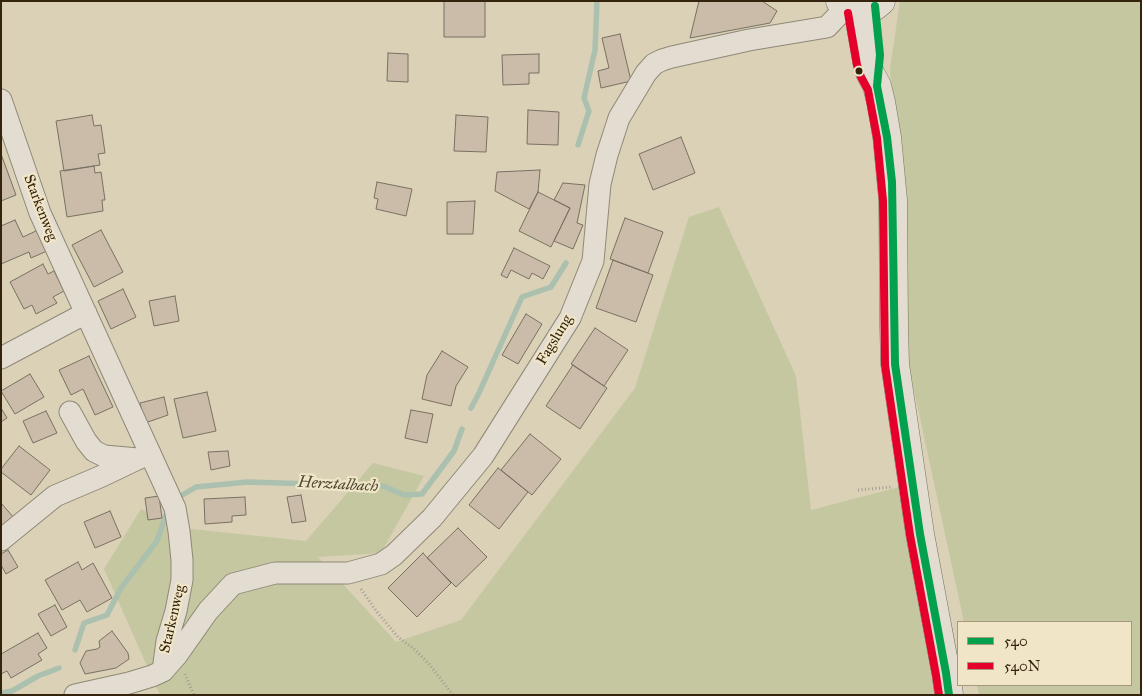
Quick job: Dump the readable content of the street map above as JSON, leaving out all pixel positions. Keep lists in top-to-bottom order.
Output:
{
  "streets": {
    "street": ["Starkenweg", "Fagslung"]
  },
  "crossings": [
    ["Starkenweg", "Fagslung"]
  ],
  "water": ["Herztalbach"],
  "lines": ["transit line 540", "transit line 540N"],
  "legend": ["540", "540N"]
}
